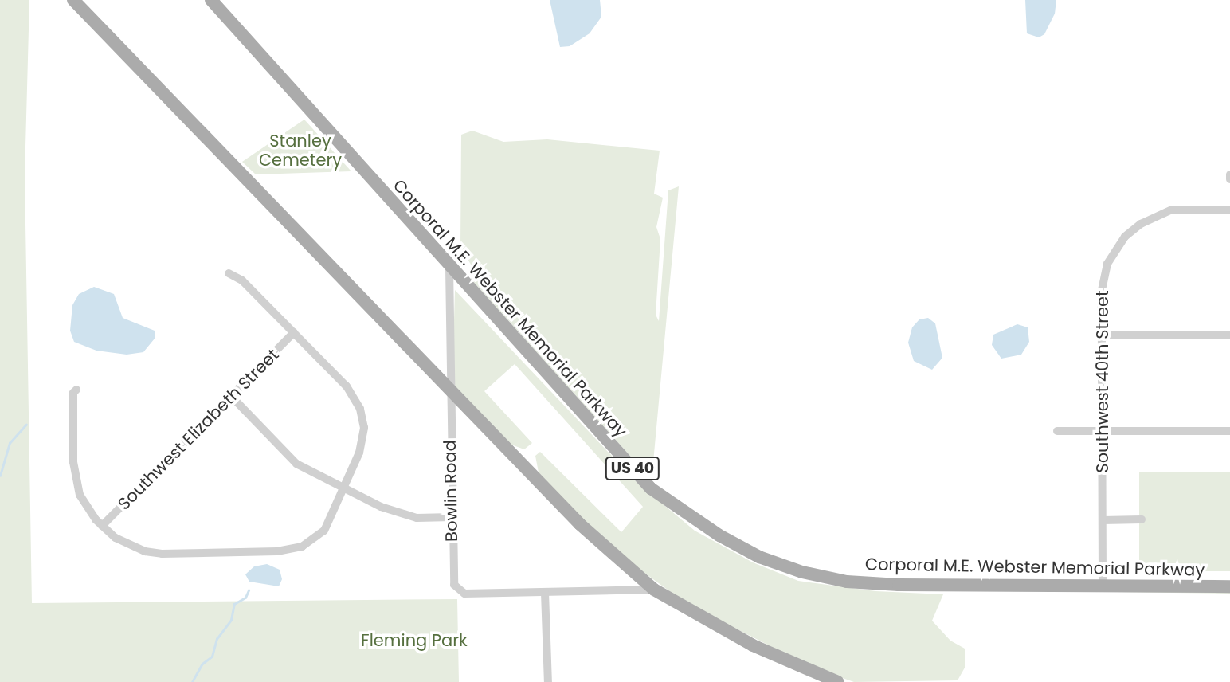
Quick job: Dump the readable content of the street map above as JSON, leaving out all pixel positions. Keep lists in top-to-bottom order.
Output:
{
  "streets": {
    "main road": ["Corporal M.E. Webster Memorial Parkway", "US 40"],
    "street": ["Southwest 40th Street", "Southwest Elizabeth Street", "Bowlin Road"]
  },
  "crossings": [
    ["Corporal M.E. Webster Memorial Parkway", "Southwest 40th Street"],
    ["Corporal M.E. Webster Memorial Parkway", "Bowlin Road"]
  ],
  "parks": ["Stanley Cemetery", "Fleming Park"]
}
